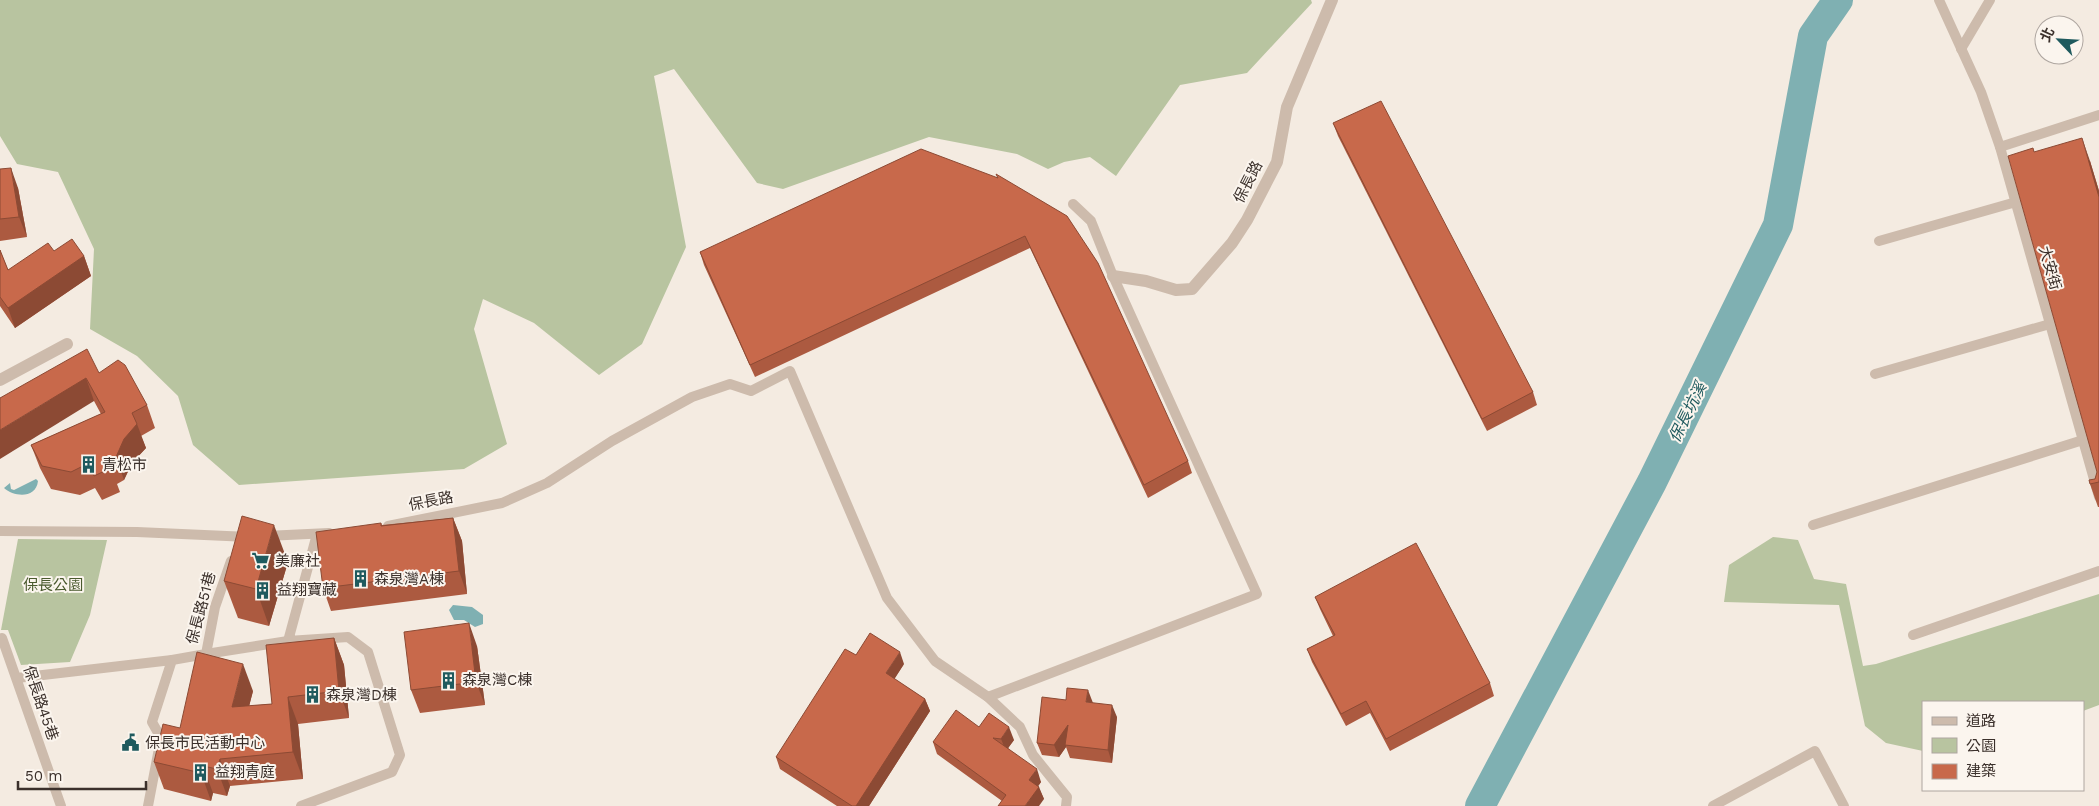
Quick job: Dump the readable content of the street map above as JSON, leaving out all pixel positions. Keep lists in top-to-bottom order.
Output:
{
  "streets": {
    "street": ["保長路"],
    "lane": ["大安街", "保長路51巷", "保長路45巷"]
  },
  "water": ["保長坑溪"],
  "parks": ["保長公園"],
  "places": {
    "building": [
      "青松市",
      "森泉灣A棟",
      "益翔寶藏",
      "森泉灣C棟",
      "森泉灣D棟",
      "益翔青庭"
    ],
    "supermarket": ["美廉社"],
    "public building": ["保長市民活動中心"]
  },
  "legend": ["道路", "公園", "建築"],
  "scale_bar": "50 m",
  "north": "top left"
}
